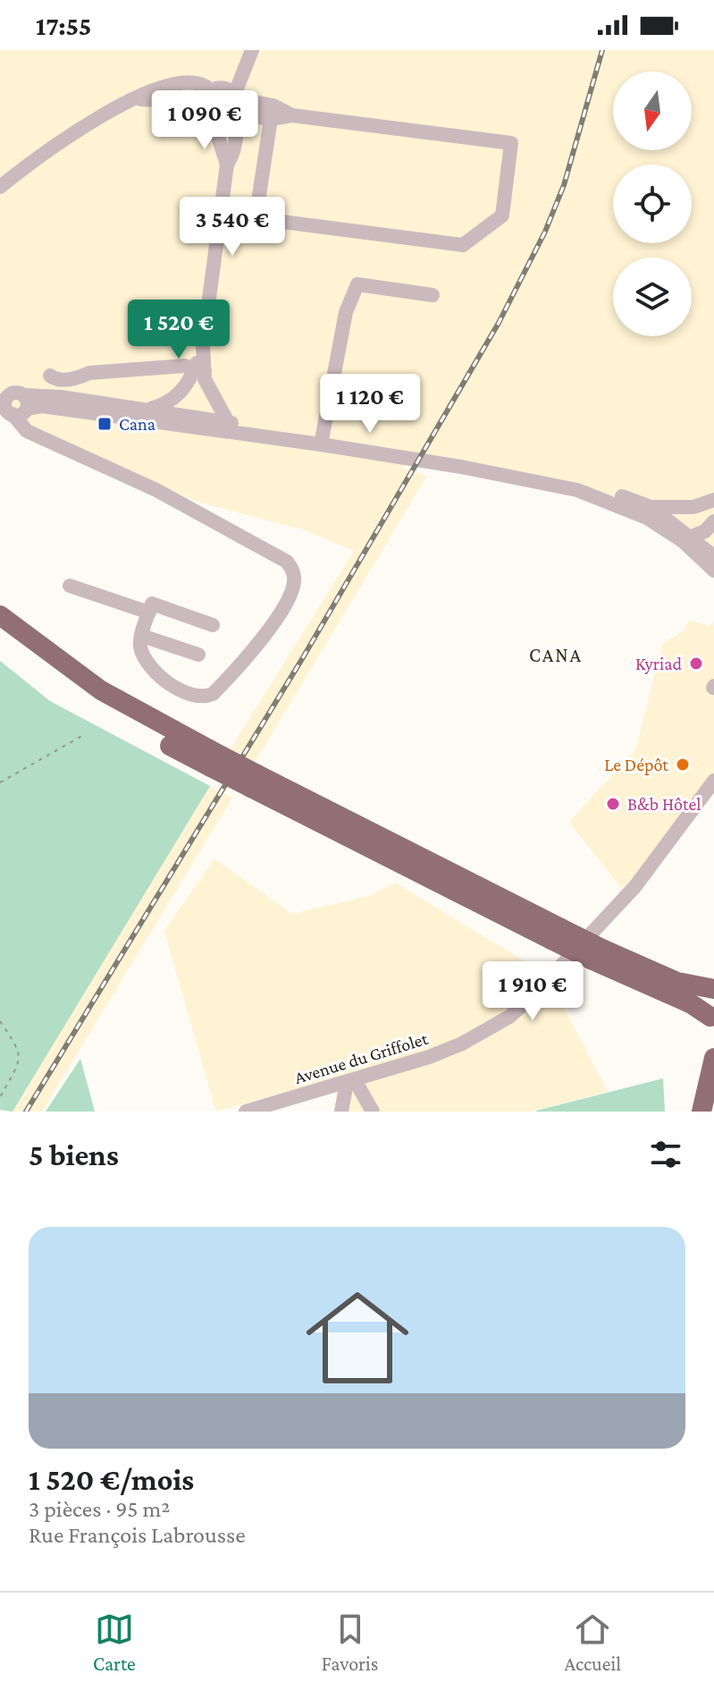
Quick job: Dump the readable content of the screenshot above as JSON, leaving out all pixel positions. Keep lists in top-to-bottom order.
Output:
{
  "streets": {
    "street": ["Avenue du Griffolet"]
  },
  "districts": ["CANA"],
  "places": {
    "transit": ["Cana"],
    "other": ["Kyriad", "Le Dépôt", "B&b Hôtel"]
  },
  "north": "bottom",
  "page": {
    "status": "17:55",
    "price": [
      "1 090 €",
      "3 540 €",
      "1 520 €",
      "1 120 €",
      "1 910 €"
    ],
    "heading": "5 biens",
    "list": [
      {
        "name": "1 520 €/mois",
        "note": "3 pièces · 95 m² · Rue François Labrousse"
      }
    ],
    "tabs": ["Carte", "Favoris", "Accueil"]
  }
}
